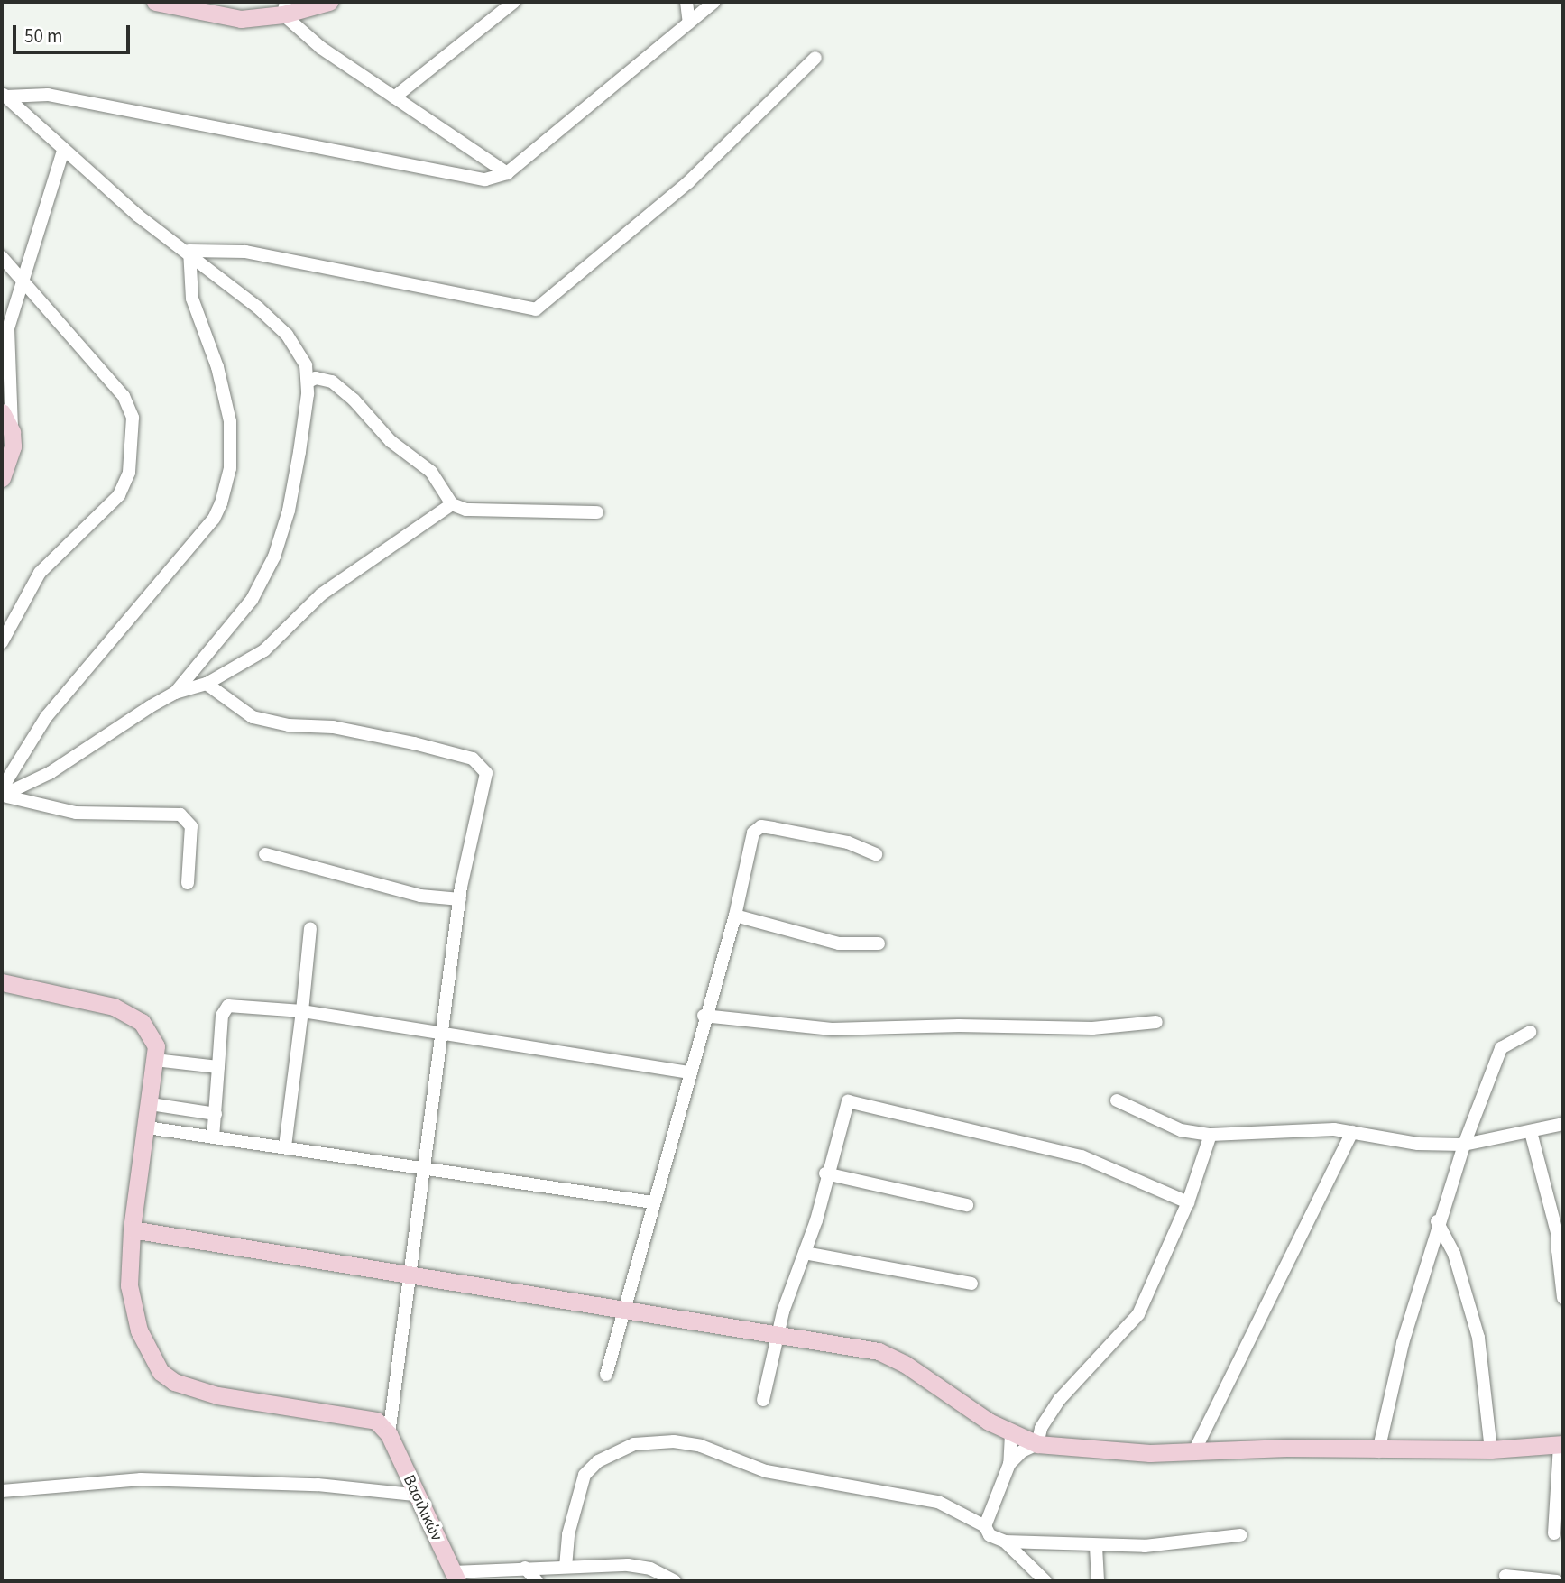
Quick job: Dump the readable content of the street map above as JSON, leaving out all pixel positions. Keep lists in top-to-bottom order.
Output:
{
  "streets": {
    "street": ["Βασιλικών"]
  },
  "scale_bar": "50 m"
}
